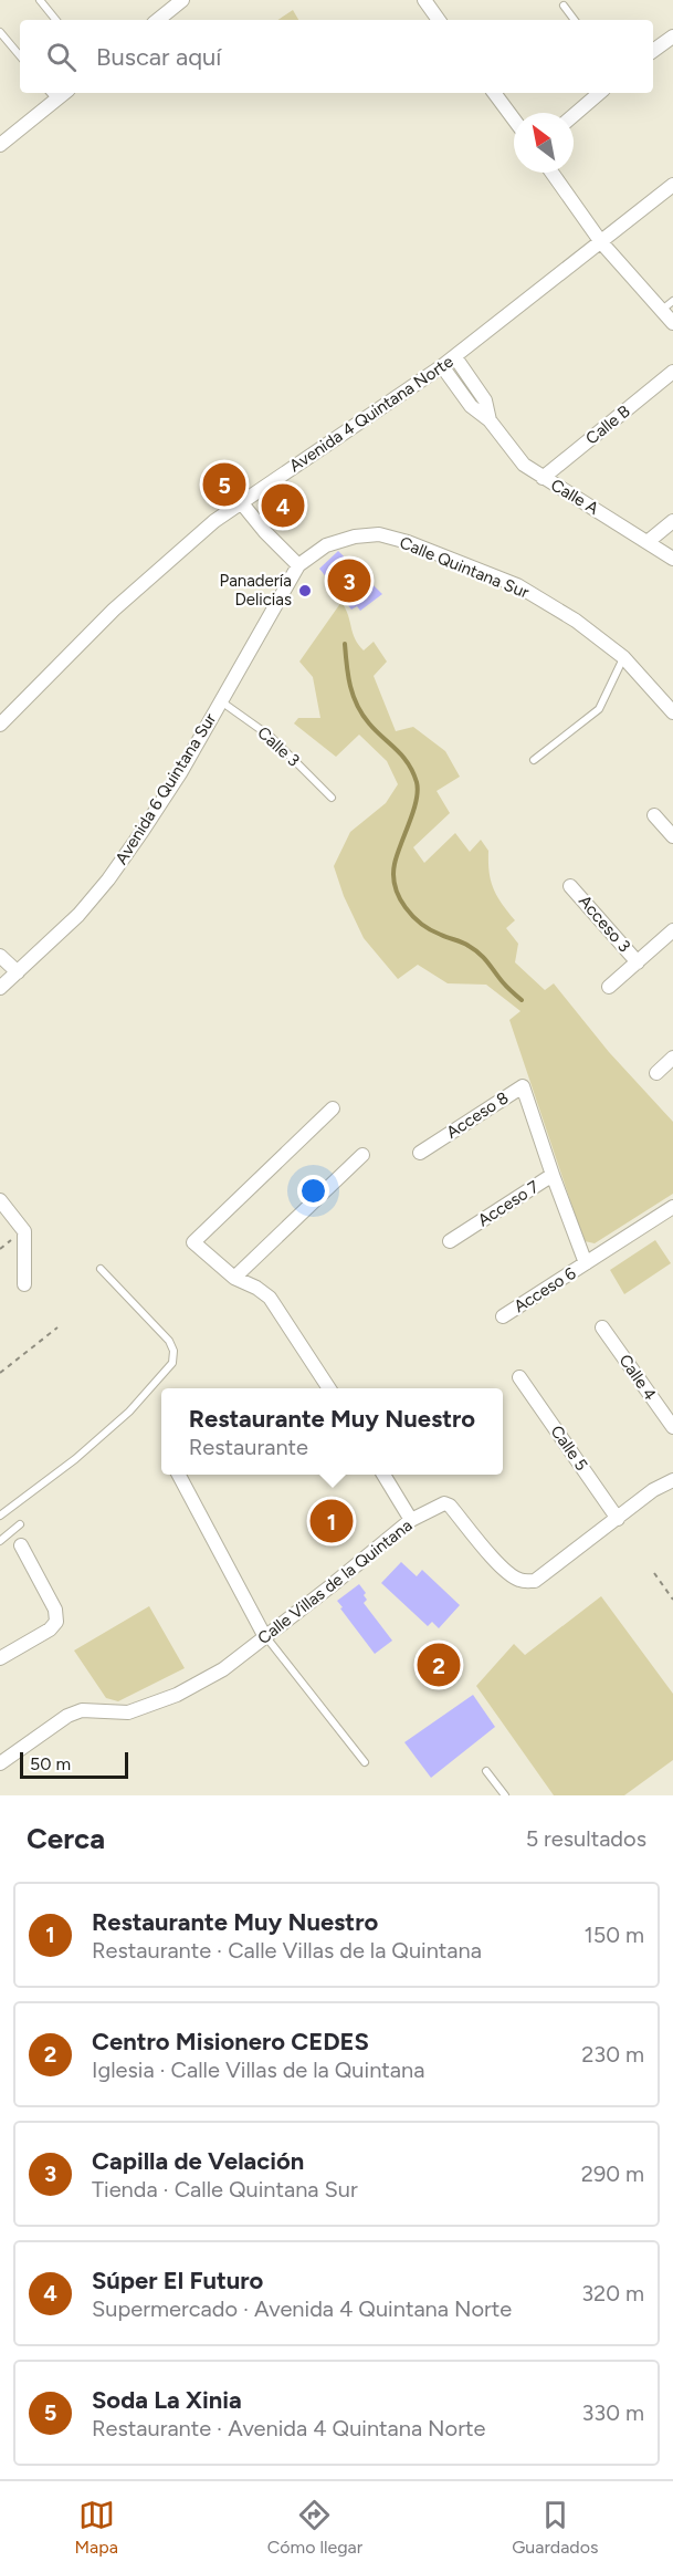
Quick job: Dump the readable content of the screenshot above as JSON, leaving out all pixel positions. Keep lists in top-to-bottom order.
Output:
{
  "streets": {
    "street": [
      "Avenida 4 Quintana Norte",
      "Calle B",
      "Calle A",
      "Calle Quintana Sur",
      "Avenida 6 Quintana Sur",
      "Acceso 3",
      "Acceso 8",
      "Acceso 7",
      "Acceso 6",
      "Calle 4",
      "Calle 5",
      "Calle Villas de la Quintana"
    ],
    "lane": ["Calle 3"]
  },
  "crossings": [
    ["Avenida 4 Quintana Norte", "Calle A"],
    ["Calle B", "Calle A"],
    ["Calle Quintana Sur", "Avenida 6 Quintana Sur"],
    ["Calle 3", "Avenida 6 Quintana Sur"],
    ["Acceso 8", "Acceso 7"],
    ["Acceso 7", "Acceso 6"],
    ["Calle 5", "Calle Villas de la Quintana"]
  ],
  "places": ["Panadería Delicias"],
  "scale_bar": "50 m",
  "north": "top left",
  "page": {
    "search": "Buscar aquí",
    "pins": [
      "5",
      "4",
      "3",
      "1",
      "2"
    ],
    "popup": ["Restaurante Muy Nuestro", "Restaurante"],
    "scale": "50 m",
    "heading": ["Cerca", "5 resultados"],
    "list": [
      {
        "mark": "1",
        "name": "Restaurante Muy Nuestro",
        "note": "Restaurante · Calle Villas de la Quintana",
        "value": "150 m"
      },
      {
        "mark": "2",
        "name": "Centro Misionero CEDES",
        "note": "Iglesia · Calle Villas de la Quintana",
        "value": "230 m"
      },
      {
        "mark": "3",
        "name": "Capilla de Velación",
        "note": "Tienda · Calle Quintana Sur",
        "value": "290 m"
      },
      {
        "mark": "4",
        "name": "Súper El Futuro",
        "note": "Supermercado · Avenida 4 Quintana Norte",
        "value": "320 m"
      },
      {
        "mark": "5",
        "name": "Soda La Xinia",
        "note": "Restaurante · Avenida 4 Quintana Norte",
        "value": "330 m"
      }
    ],
    "nav": ["Mapa", "Cómo llegar", "Guardados"]
  }
}
